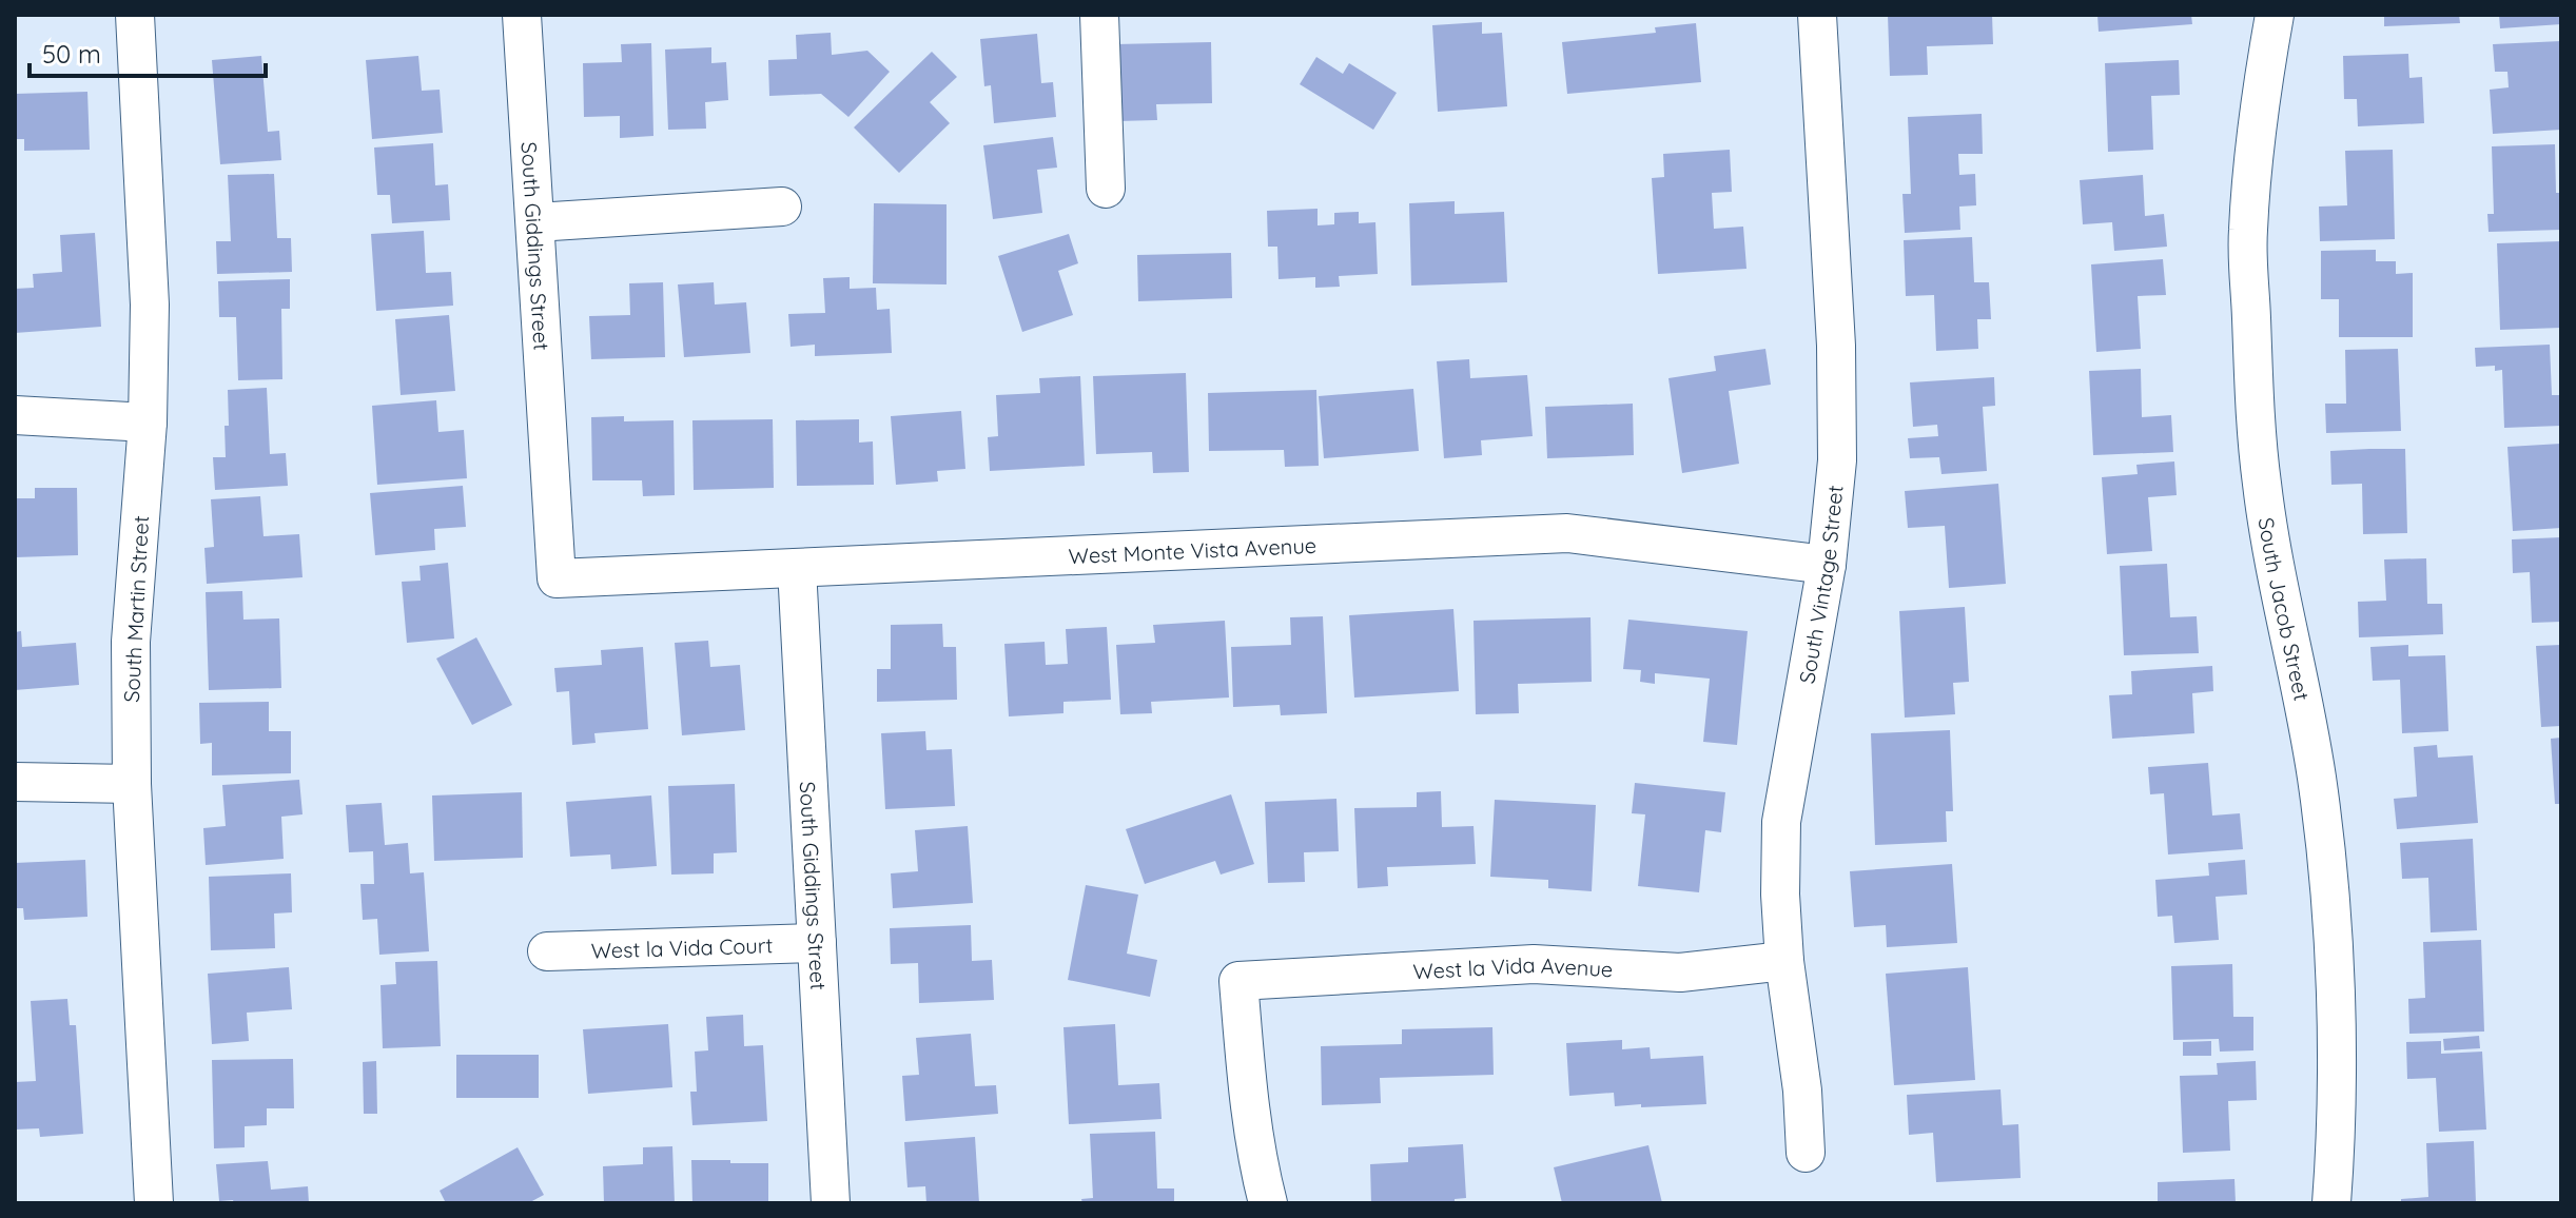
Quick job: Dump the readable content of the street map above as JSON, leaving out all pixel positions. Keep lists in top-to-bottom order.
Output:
{
  "streets": {
    "street": [
      "South Giddings Street",
      "West Monte Vista Avenue",
      "South Vintage Street",
      "South Martin Street",
      "South Jacob Street",
      "West la Vida Court",
      "West la Vida Avenue"
    ]
  },
  "crossings": [
    ["South Giddings Street", "West Monte Vista Avenue"],
    ["South Giddings Street", "West la Vida Court"],
    ["West Monte Vista Avenue", "South Vintage Street"],
    ["South Vintage Street", "West la Vida Avenue"]
  ],
  "scale_bar": "50 m"
}
